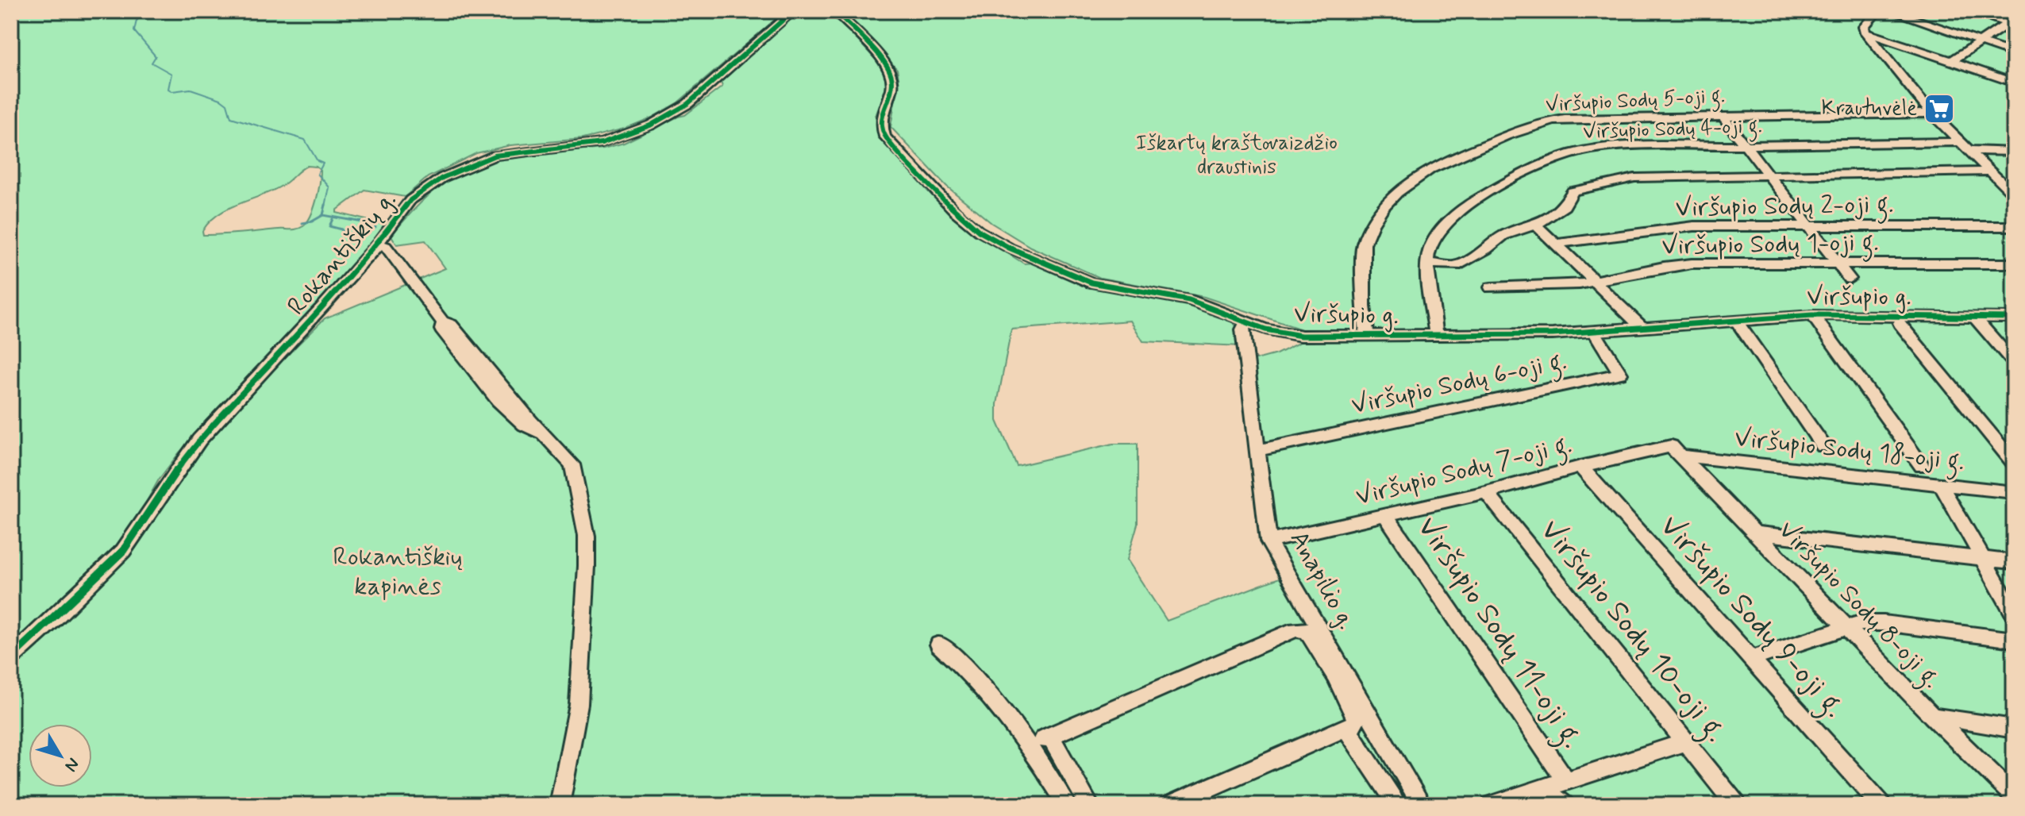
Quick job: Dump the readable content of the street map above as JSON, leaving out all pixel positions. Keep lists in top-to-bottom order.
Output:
{
  "streets": {
    "street": [
      "Viršupio Sodų 5-oji g.",
      "Viršupio Sodų 4-oji g.",
      "Viršupio Sodų 2-oji g.",
      "Viršupio Sodų 1-oji g.",
      "Rokantiškių g.",
      "Viršupio g.",
      "Viršupio Sodų 6-oji g.",
      "Viršupio Sodų 18-oji g.",
      "Viršupio Sodų 7-oji g.",
      "Anapilio g.",
      "Viršupio Sodų 8-oji g.",
      "Viršupio Sodų 9-oji g.",
      "Viršupio Sodų 10-oji g.",
      "Viršupio Sodų 11-oji g."
    ]
  },
  "crossings": [
    ["Viršupio Sodų 5-oji g.", "Viršupio g."],
    ["Viršupio Sodų 4-oji g.", "Viršupio g."],
    ["Viršupio g.", "Viršupio Sodų 6-oji g."],
    ["Viršupio g.", "Anapilio g."],
    ["Viršupio Sodų 6-oji g.", "Anapilio g."],
    ["Viršupio Sodų 18-oji g.", "Viršupio Sodų 7-oji g."],
    ["Viršupio Sodų 18-oji g.", "Viršupio Sodų 8-oji g."],
    ["Viršupio Sodų 7-oji g.", "Anapilio g."],
    ["Viršupio Sodų 7-oji g.", "Viršupio Sodų 8-oji g."],
    ["Viršupio Sodų 7-oji g.", "Viršupio Sodų 9-oji g."],
    ["Viršupio Sodų 7-oji g.", "Viršupio Sodų 10-oji g."],
    ["Viršupio Sodų 7-oji g.", "Viršupio Sodų 11-oji g."]
  ],
  "parks": ["Iškartų kraštovaizdžio draustinis", "Rokantiškių kapinės"],
  "places": {
    "supermarket": ["Krautuvėlė"]
  },
  "north": "bottom right"
}
